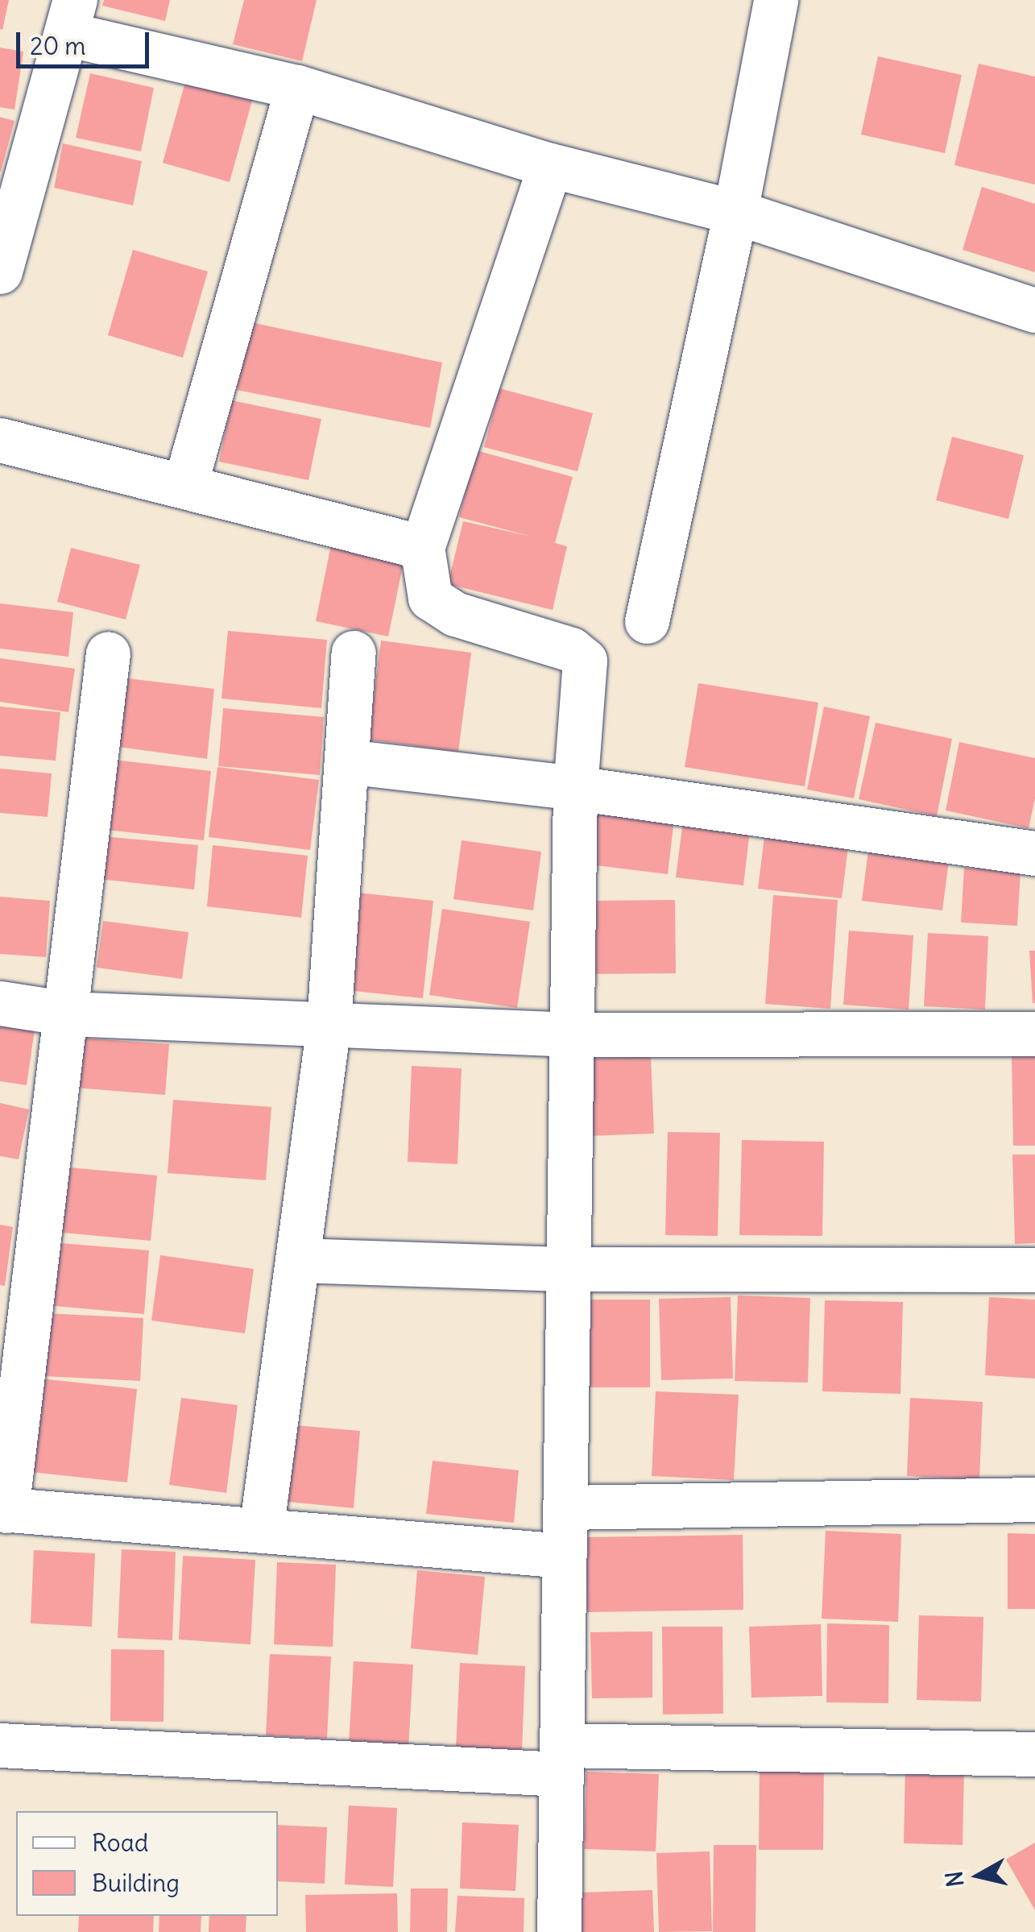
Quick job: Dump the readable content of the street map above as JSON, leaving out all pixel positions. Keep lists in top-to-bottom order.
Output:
{
  "legend": ["Road", "Building"],
  "scale_bar": "20 m",
  "north": "left"
}
